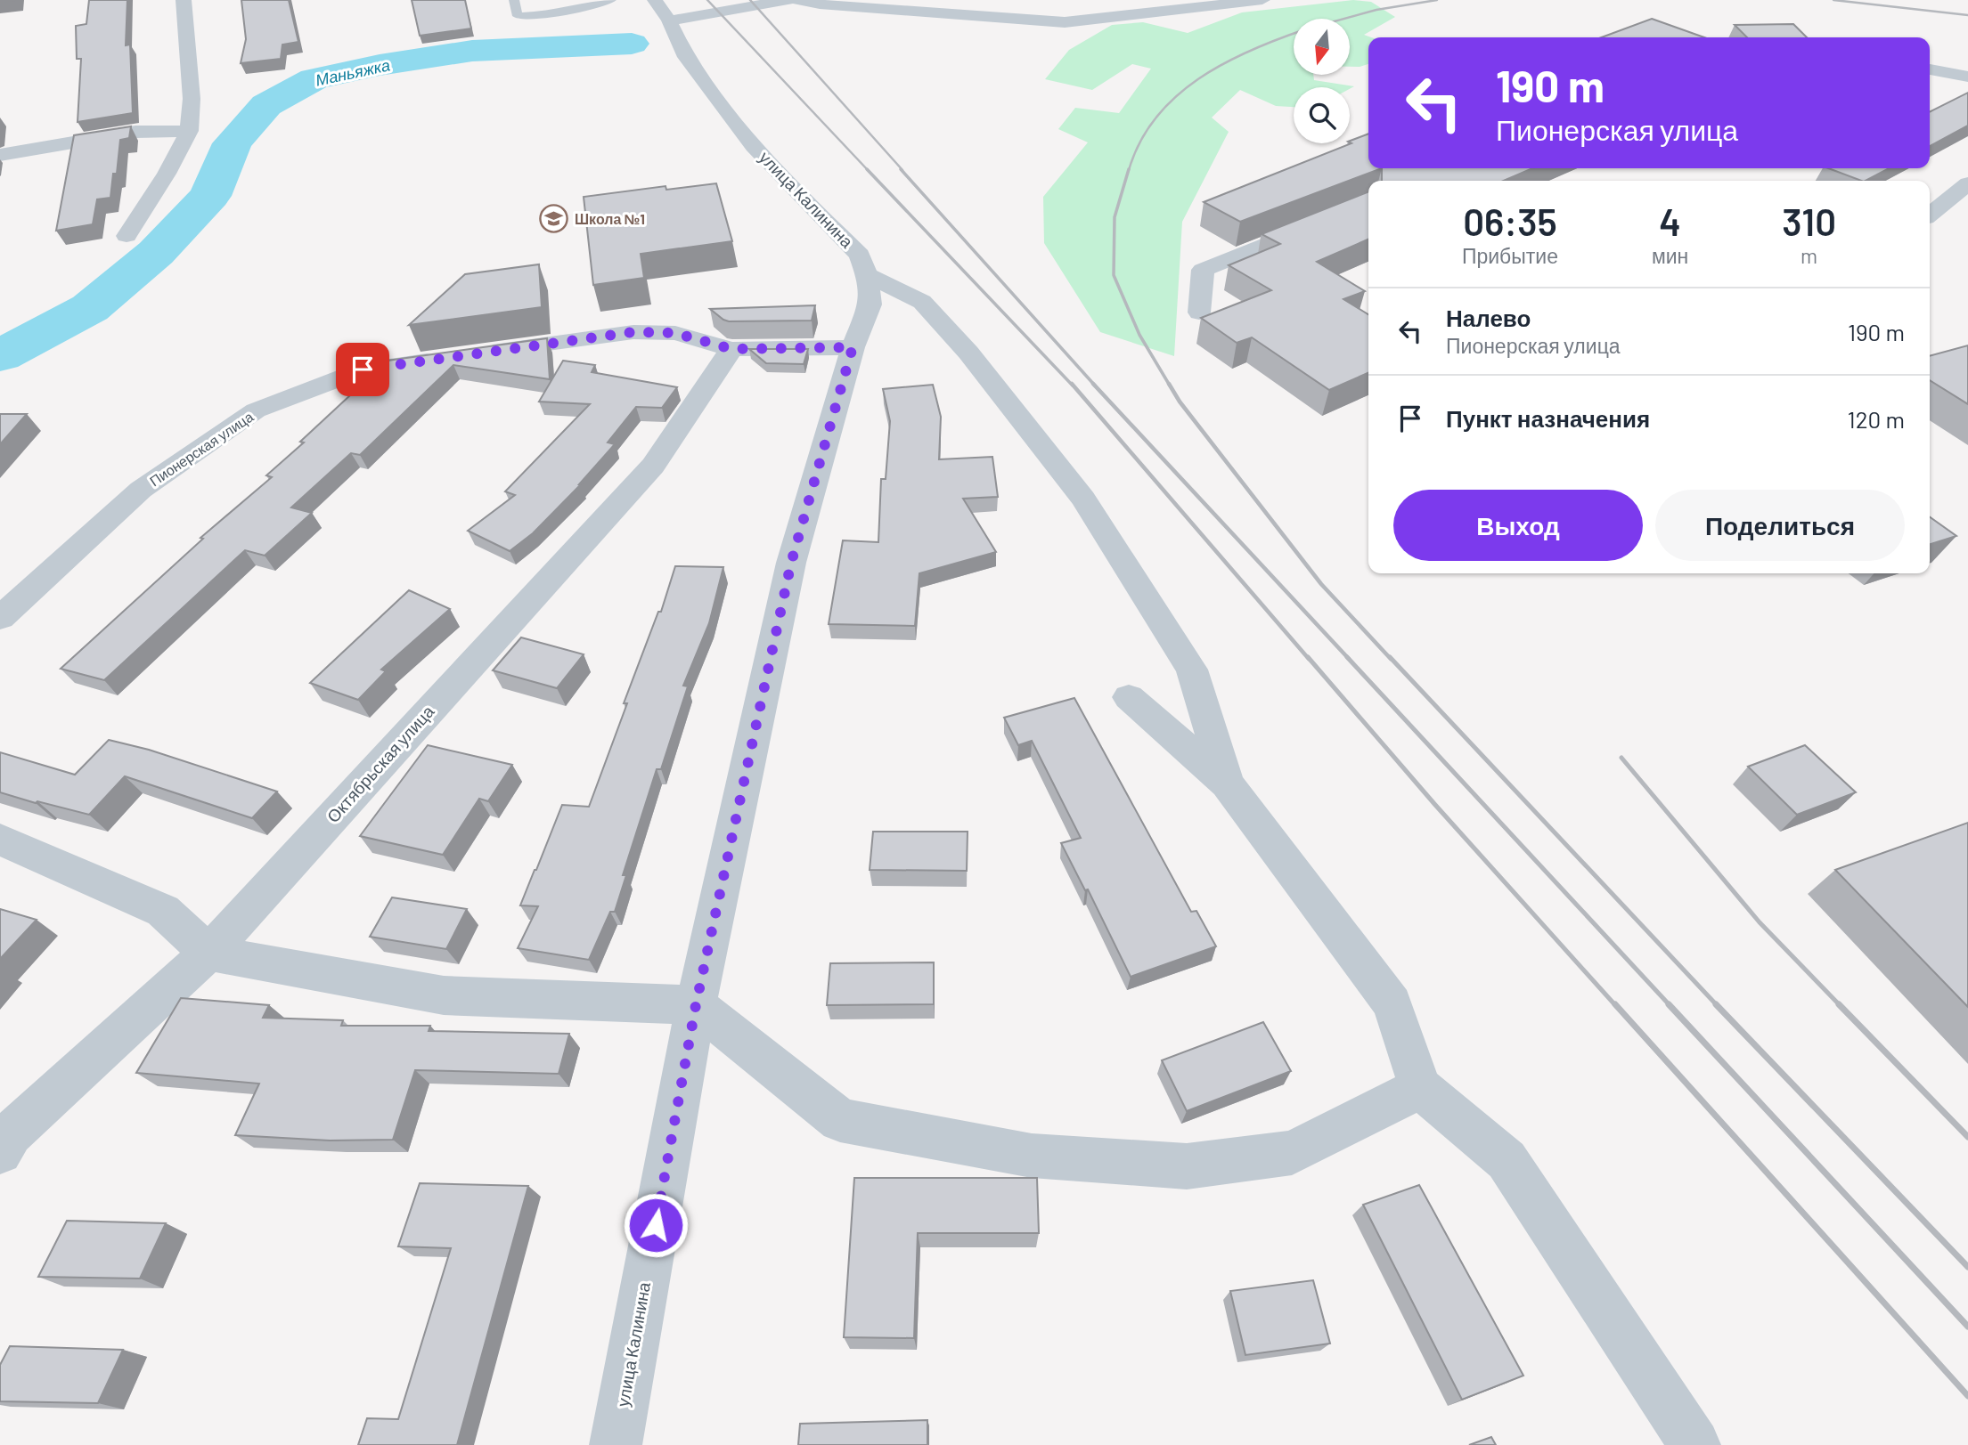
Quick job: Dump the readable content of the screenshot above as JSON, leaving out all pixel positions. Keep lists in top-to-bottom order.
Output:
{
  "streets": {
    "street": ["улица Калинина", "Пионерская улица", "Октябрьская улица"]
  },
  "crossings": [
    ["улица Калинина", "Пионерская улица"],
    ["Пионерская улица", "Октябрьская улица"]
  ],
  "water": ["Маньяжка"],
  "places": {
    "school or university": ["Школа №1"]
  },
  "north": "bottom",
  "page": {
    "turn": ["190 m", "Пионерская улица"],
    "eta": [
      "06:35",
      "Прибытие",
      "4",
      "мин",
      "310",
      "m"
    ],
    "list": [
      {
        "name": "Налево",
        "note": "Пионерская улица",
        "value": "190 m"
      },
      {
        "name": "Пункт назначения",
        "value": "120 m"
      }
    ],
    "buttons": ["Выход", "Поделиться"]
  }
}
